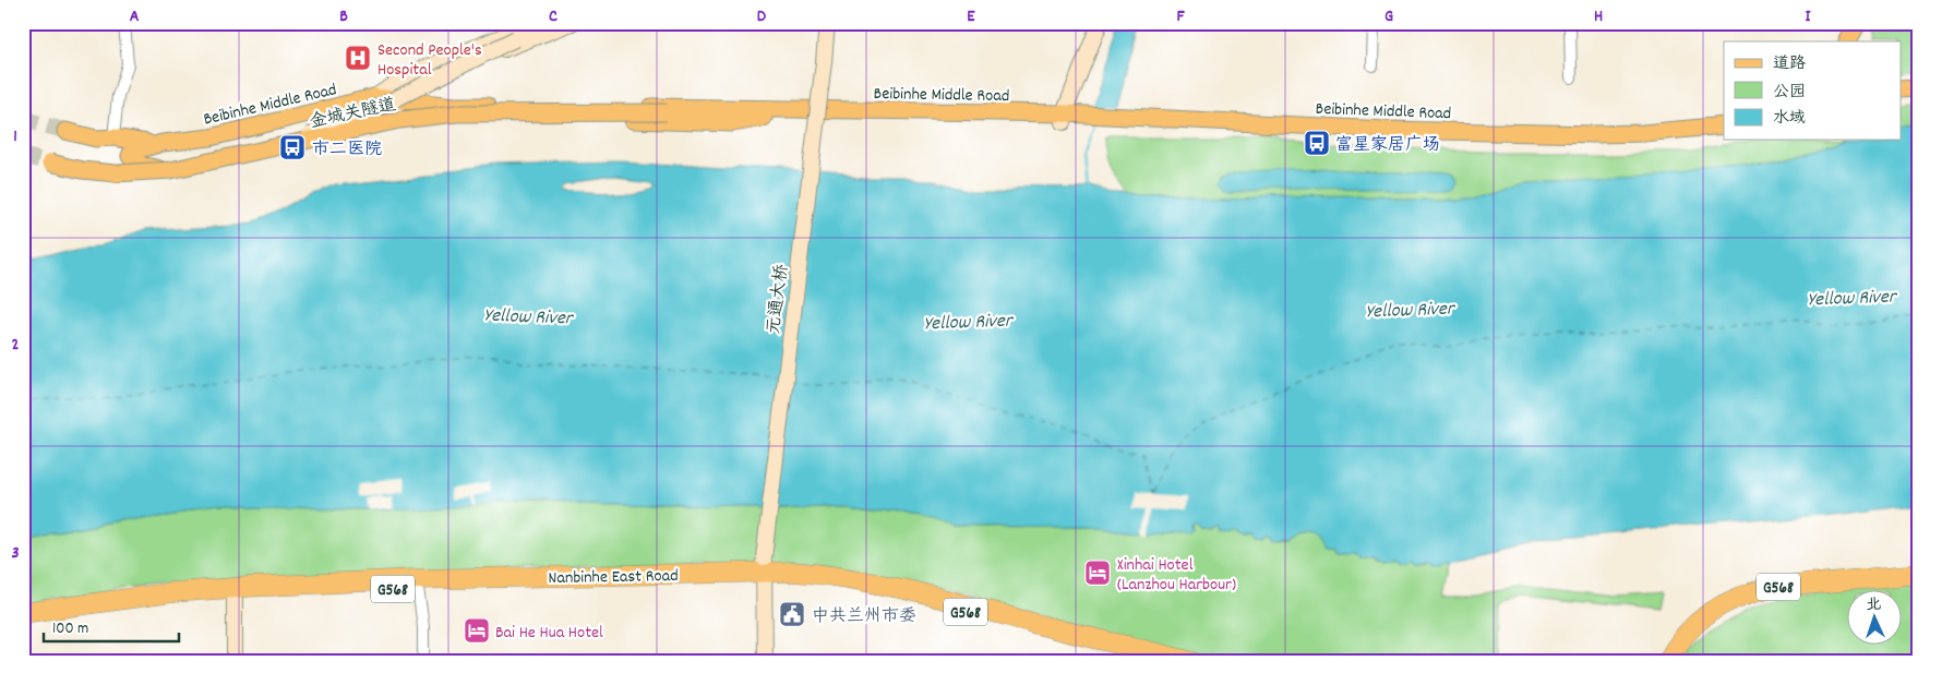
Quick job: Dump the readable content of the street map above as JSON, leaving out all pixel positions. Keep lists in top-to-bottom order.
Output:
{
  "streets": {
    "highway": ["Nanbinhe East Road", "G568"],
    "main road": ["Beibinhe Middle Road", "金城关隧道", "元通大桥"]
  },
  "crossings": [
    ["Beibinhe Middle Road", "金城关隧道"],
    ["元通大桥", "Nanbinhe East Road"]
  ],
  "water": ["Yellow River"],
  "places": {
    "hospital": ["Second People's Hospital"],
    "bus stop": ["富星家居广场", "市二医院"],
    "hotel": ["Xinhai Hotel (Lanzhou Harbour)", "Bai He Hua Hotel"],
    "public building": ["中共兰州市委"]
  },
  "legend": ["道路", "公园", "水域"],
  "scale_bar": "100 m",
  "north": "top",
  "grid": {
    "columns": [
      "A",
      "B",
      "C",
      "D",
      "E",
      "F",
      "G",
      "H",
      "I"
    ],
    "rows": ["1", "2", "3"]
  }
}
